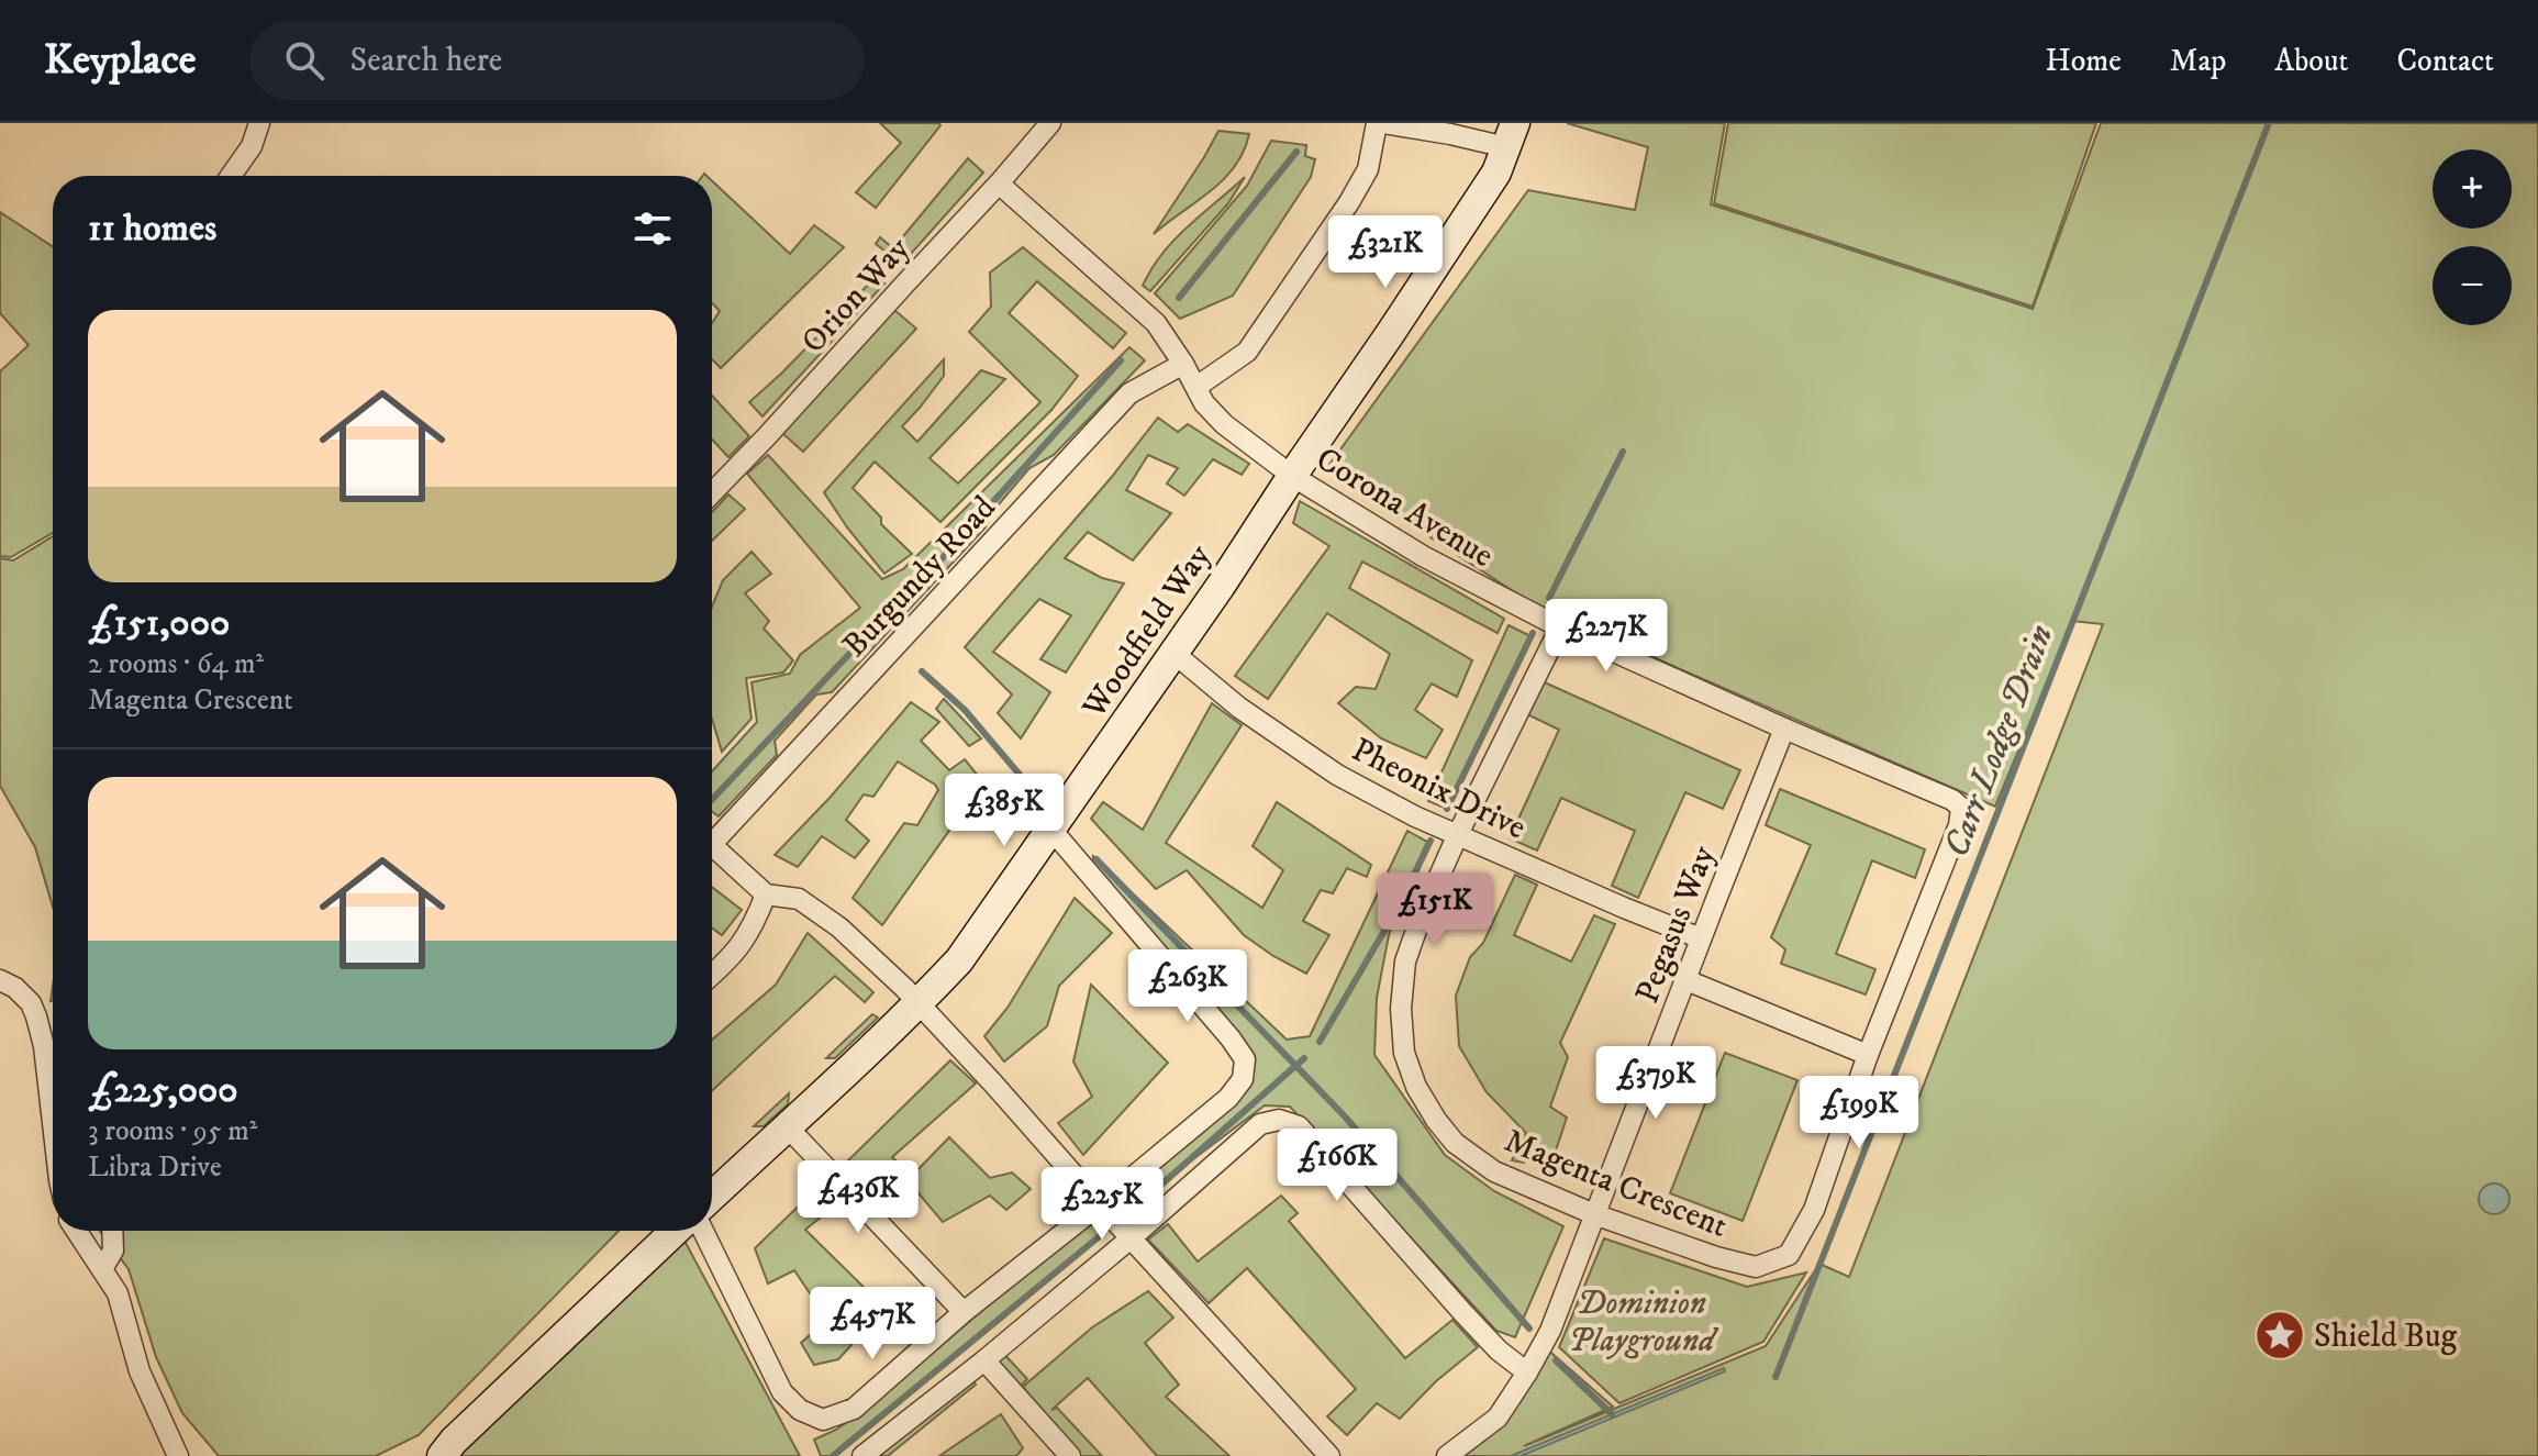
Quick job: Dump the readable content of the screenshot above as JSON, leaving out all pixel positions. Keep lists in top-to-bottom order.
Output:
{
  "streets": {
    "street": [
      "Orion Way",
      "Corona Avenue",
      "Burgundy Road",
      "Woodfield Way",
      "Pheonix Drive",
      "Pegasus Way",
      "Magenta Crescent"
    ]
  },
  "crossings": [
    ["Orion Way", "Corona Avenue"],
    ["Corona Avenue", "Burgundy Road"],
    ["Corona Avenue", "Woodfield Way"],
    ["Corona Avenue", "Pegasus Way"],
    ["Corona Avenue", "Magenta Crescent"],
    ["Woodfield Way", "Pheonix Drive"],
    ["Pheonix Drive", "Pegasus Way"],
    ["Pheonix Drive", "Magenta Crescent"],
    ["Pegasus Way", "Magenta Crescent"]
  ],
  "water": ["Carr Lodge Drain"],
  "parks": ["Dominion Playground"],
  "places": {
    "place": ["Shield Bug"]
  },
  "page": {
    "header": "Keyplace",
    "search": "Search here",
    "nav": [
      "Home",
      "Map",
      "About",
      "Contact"
    ],
    "map_buttons": ["+", "−"],
    "heading": "11 homes",
    "price": [
      "£321K",
      "£227K",
      "£385K",
      "£151K",
      "£263K",
      "£379K",
      "£199K",
      "£166K",
      "£436K",
      "£225K",
      "£457K"
    ],
    "list": [
      {
        "name": "£151,000",
        "note": "2 rooms · 64 m² · Magenta Crescent"
      },
      {
        "name": "£225,000",
        "note": "3 rooms · 95 m² · Libra Drive"
      }
    ]
  }
}
